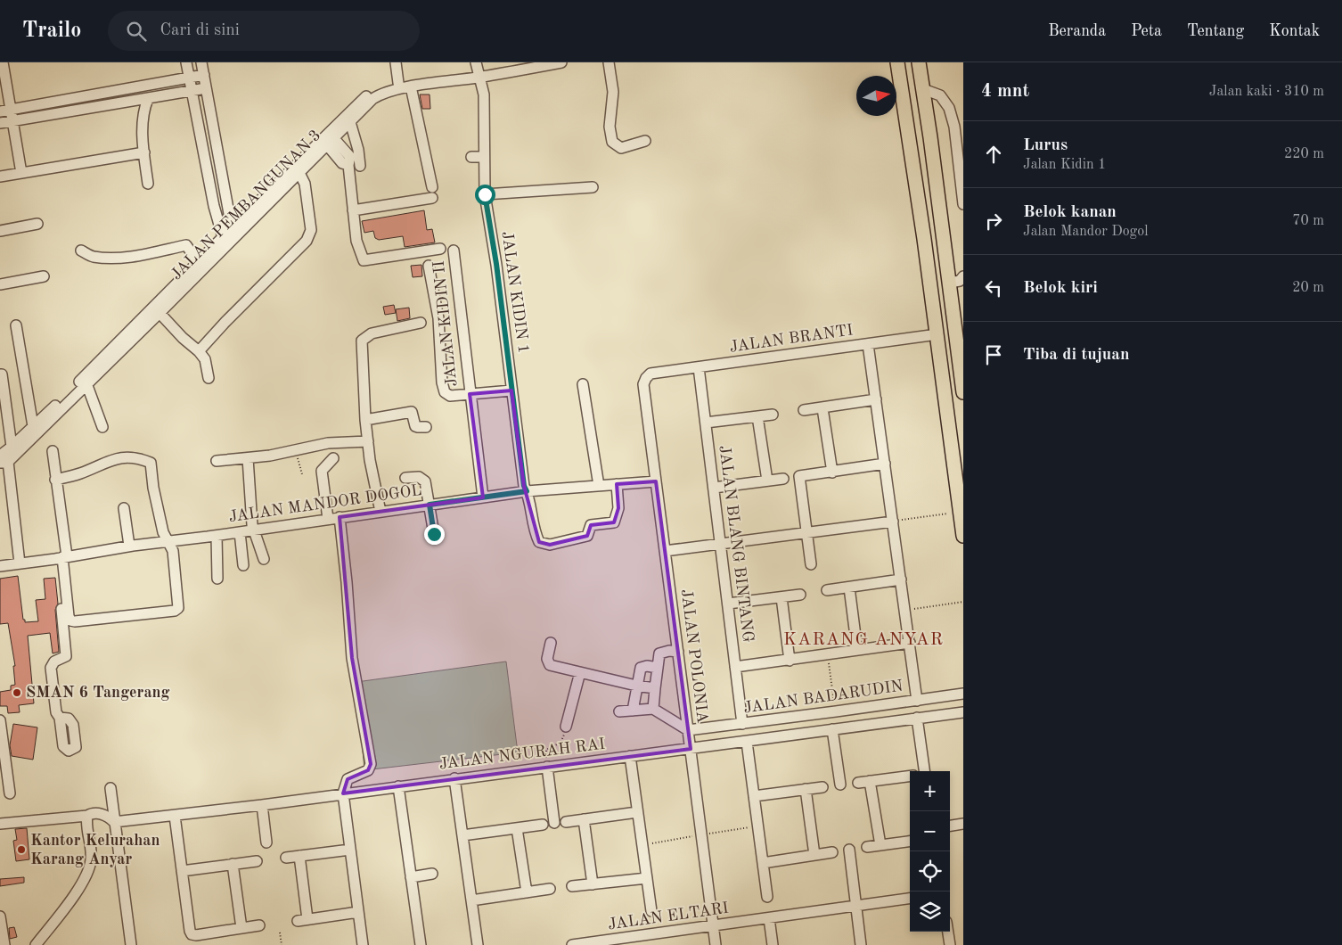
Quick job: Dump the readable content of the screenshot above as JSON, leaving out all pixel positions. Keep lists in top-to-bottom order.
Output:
{
  "streets": {
    "street": [
      "JALAN PEMBANGUNAN 3",
      "JALAN KIDIN 1",
      "JALAN KIDIN II",
      "JALAN BRANTI",
      "JALAN MANDOR DOGOL",
      "JALAN BLANG BINTANG",
      "JALAN POLONIA",
      "JALAN BADARUDIN",
      "JALAN NGURAH RAI",
      "JALAN ELTARI"
    ]
  },
  "crossings": [
    ["JALAN PEMBANGUNAN 3", "JALAN KIDIN 1"],
    ["JALAN KIDIN 1", "JALAN MANDOR DOGOL"],
    ["JALAN KIDIN II", "JALAN MANDOR DOGOL"],
    ["JALAN BRANTI", "JALAN BLANG BINTANG"],
    ["JALAN BRANTI", "JALAN POLONIA"],
    ["JALAN MANDOR DOGOL", "JALAN POLONIA"],
    ["JALAN BLANG BINTANG", "JALAN BADARUDIN"],
    ["JALAN POLONIA", "JALAN BADARUDIN"],
    ["JALAN POLONIA", "JALAN NGURAH RAI"],
    ["JALAN POLONIA", "JALAN ELTARI"]
  ],
  "districts": ["KARANG ANYAR"],
  "places": ["SMAN 6 Tangerang", "Kantor Kelurahan Karang Anyar"],
  "north": "right",
  "page": {
    "header": "Trailo",
    "search": "Cari di sini",
    "nav": [
      "Beranda",
      "Peta",
      "Tentang",
      "Kontak"
    ],
    "heading": ["4 mnt", "Jalan kaki · 310 m"],
    "list": [
      ["Lurus", "Jalan Kidin 1", "220 m"],
      ["Belok kanan", "Jalan Mandor Dogol", "70 m"],
      ["Belok kiri", "20 m"],
      "Tiba di tujuan"
    ],
    "map_buttons": ["+", "−"]
  }
}
